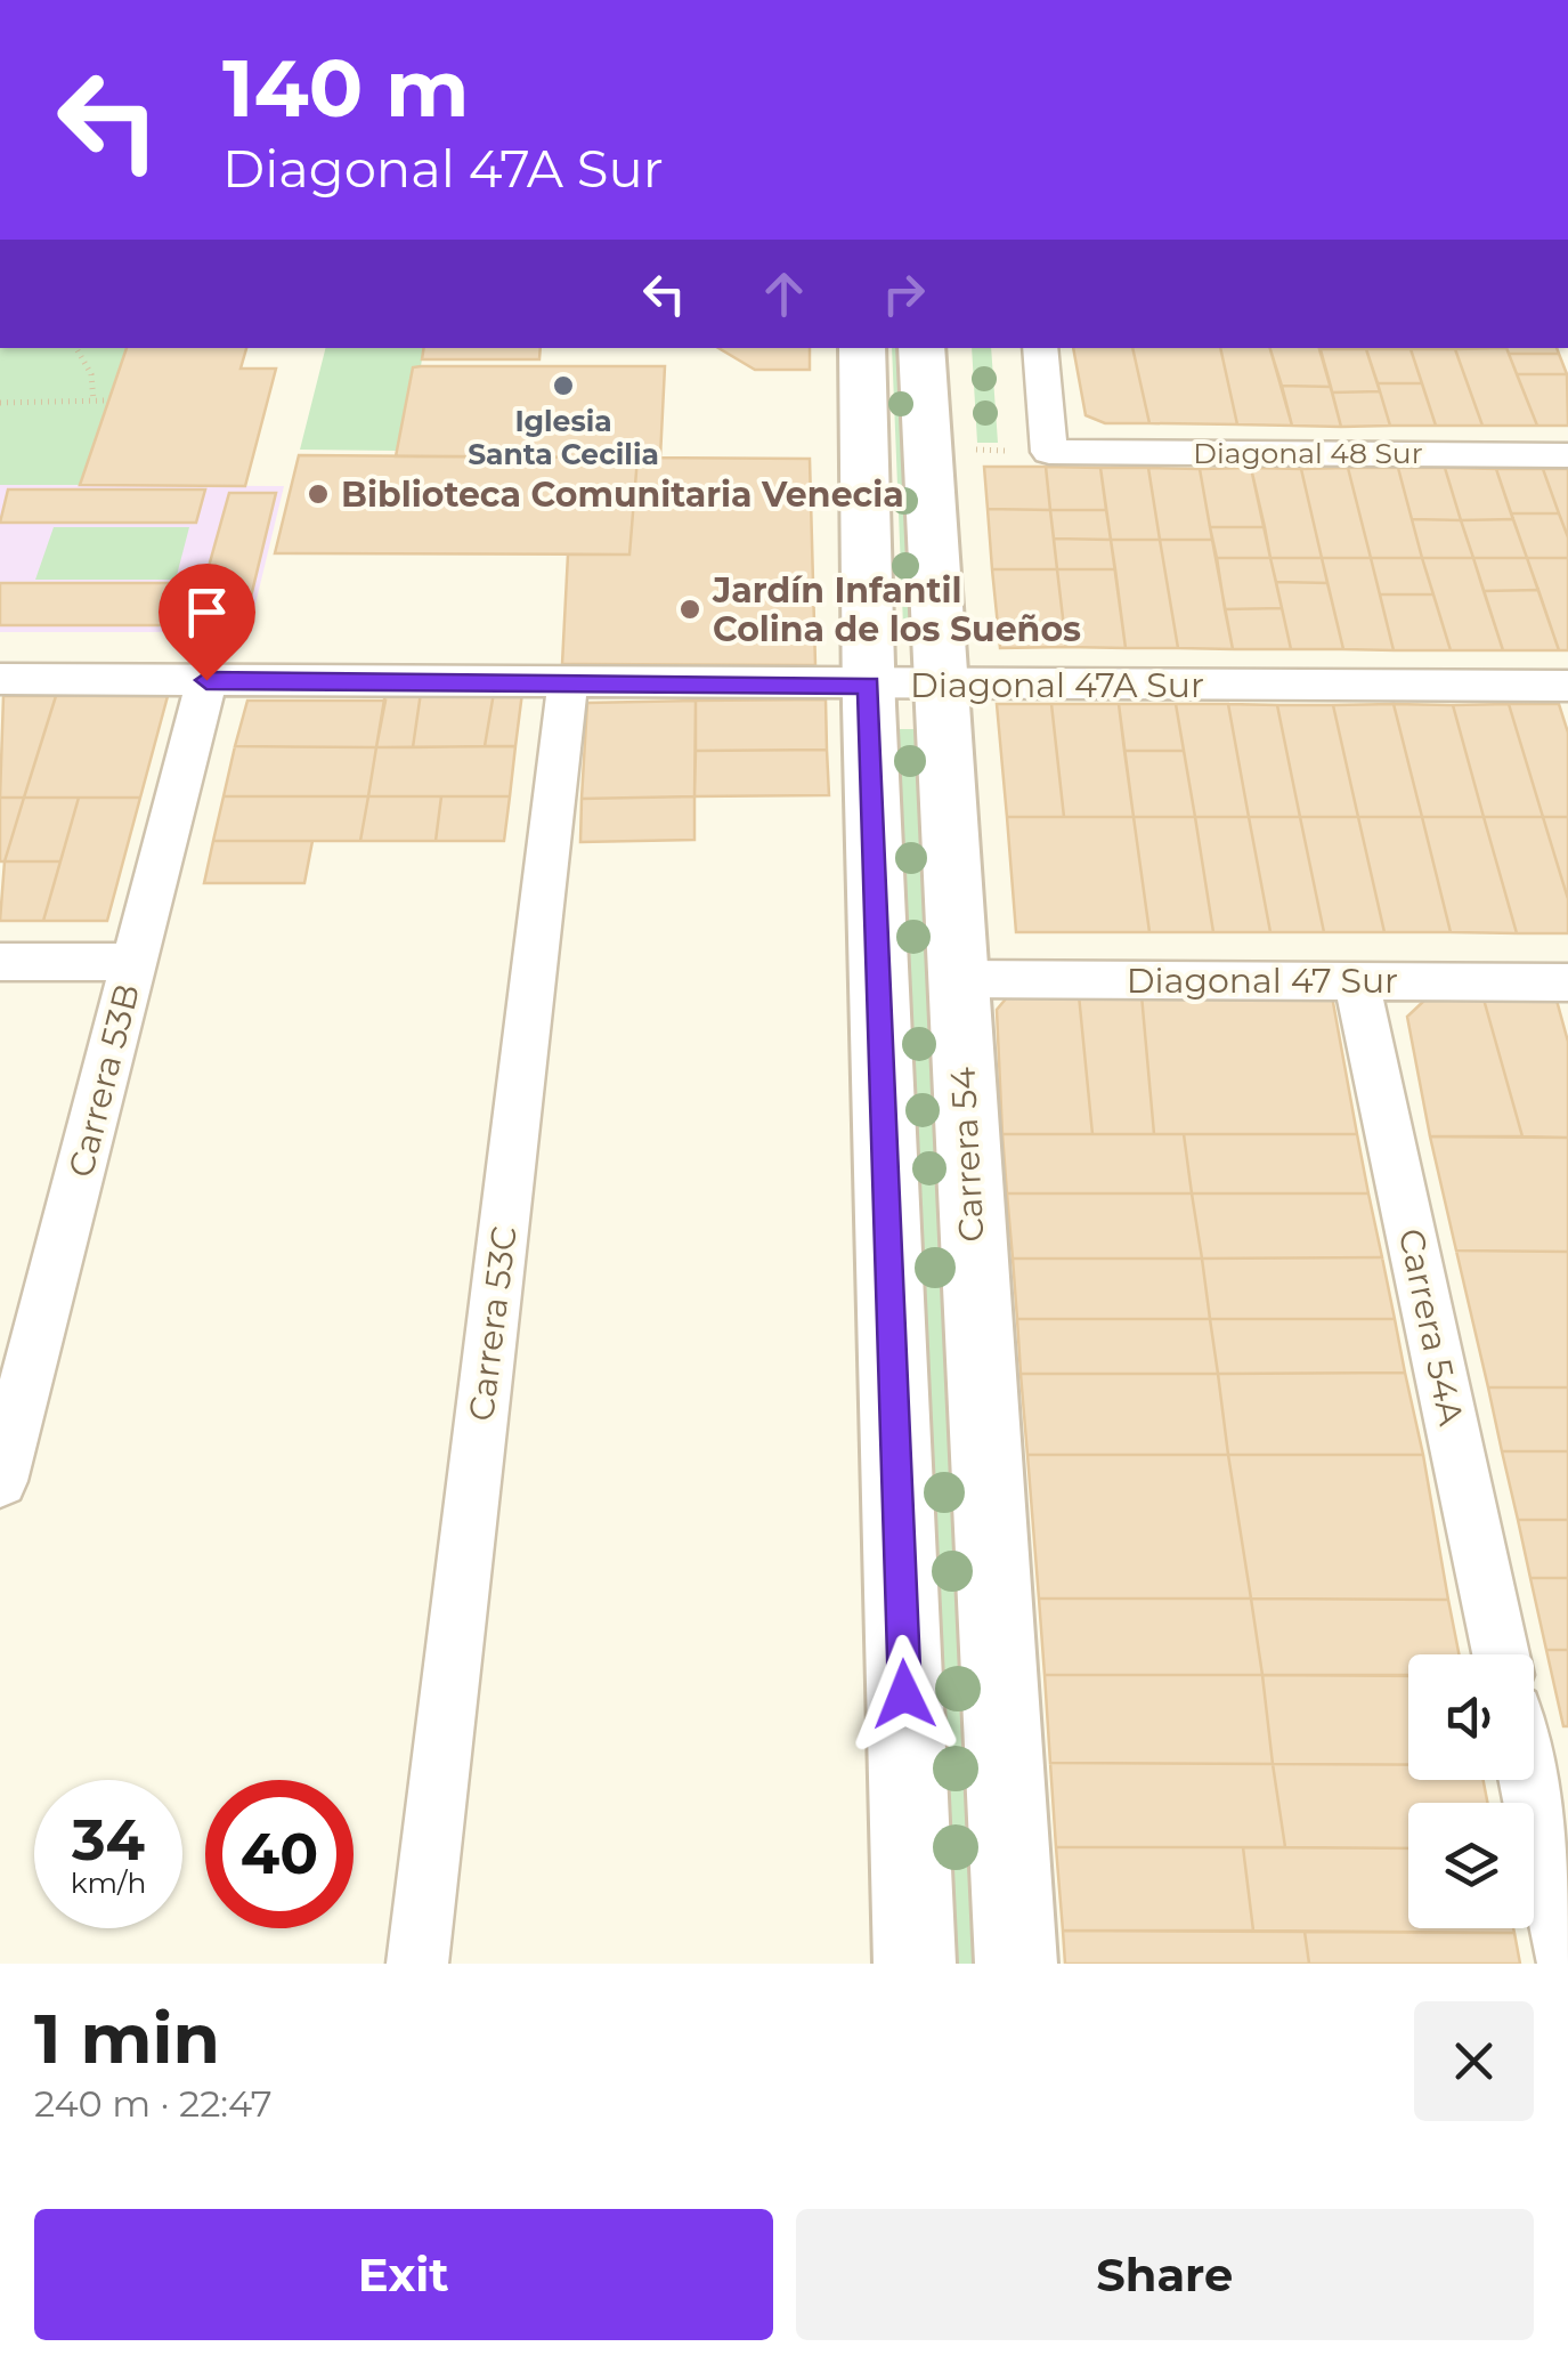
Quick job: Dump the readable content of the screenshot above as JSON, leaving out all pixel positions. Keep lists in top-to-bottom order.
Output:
{
  "streets": {
    "street": [
      "Diagonal 48 Sur",
      "Diagonal 47A Sur",
      "Diagonal 47 Sur",
      "Carrera 53B",
      "Carrera 54",
      "Carrera 53C",
      "Carrera 54A"
    ]
  },
  "crossings": [
    ["Diagonal 47A Sur", "Carrera 53B"],
    ["Diagonal 47A Sur", "Carrera 54"],
    ["Diagonal 47A Sur", "Carrera 53C"],
    ["Diagonal 47 Sur", "Carrera 54"],
    ["Diagonal 47 Sur", "Carrera 54A"]
  ],
  "places": ["Iglesia Santa Cecilia", "Biblioteca Comunitaria Venecia", "Jardín Infantil Colina de los Sueños"],
  "page": {
    "turn": ["140 m", "Diagonal 47A Sur"],
    "speed": "34 km/h",
    "limit": "40",
    "heading": ["1 min", "240 m · 22:47"],
    "buttons": ["Exit", "Share"]
  }
}
